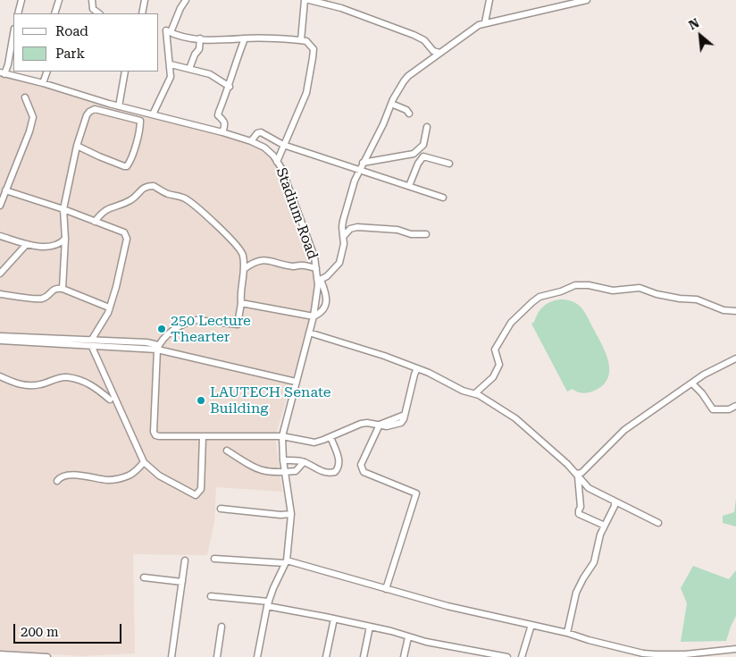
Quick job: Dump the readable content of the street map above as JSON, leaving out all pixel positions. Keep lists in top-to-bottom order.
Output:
{
  "streets": {
    "street": ["Stadium Road"]
  },
  "places": ["250 Lecture Thearter", "LAUTECH Senate Building"],
  "legend": ["Road", "Park"],
  "scale_bar": "200 m",
  "north": "top left"
}
